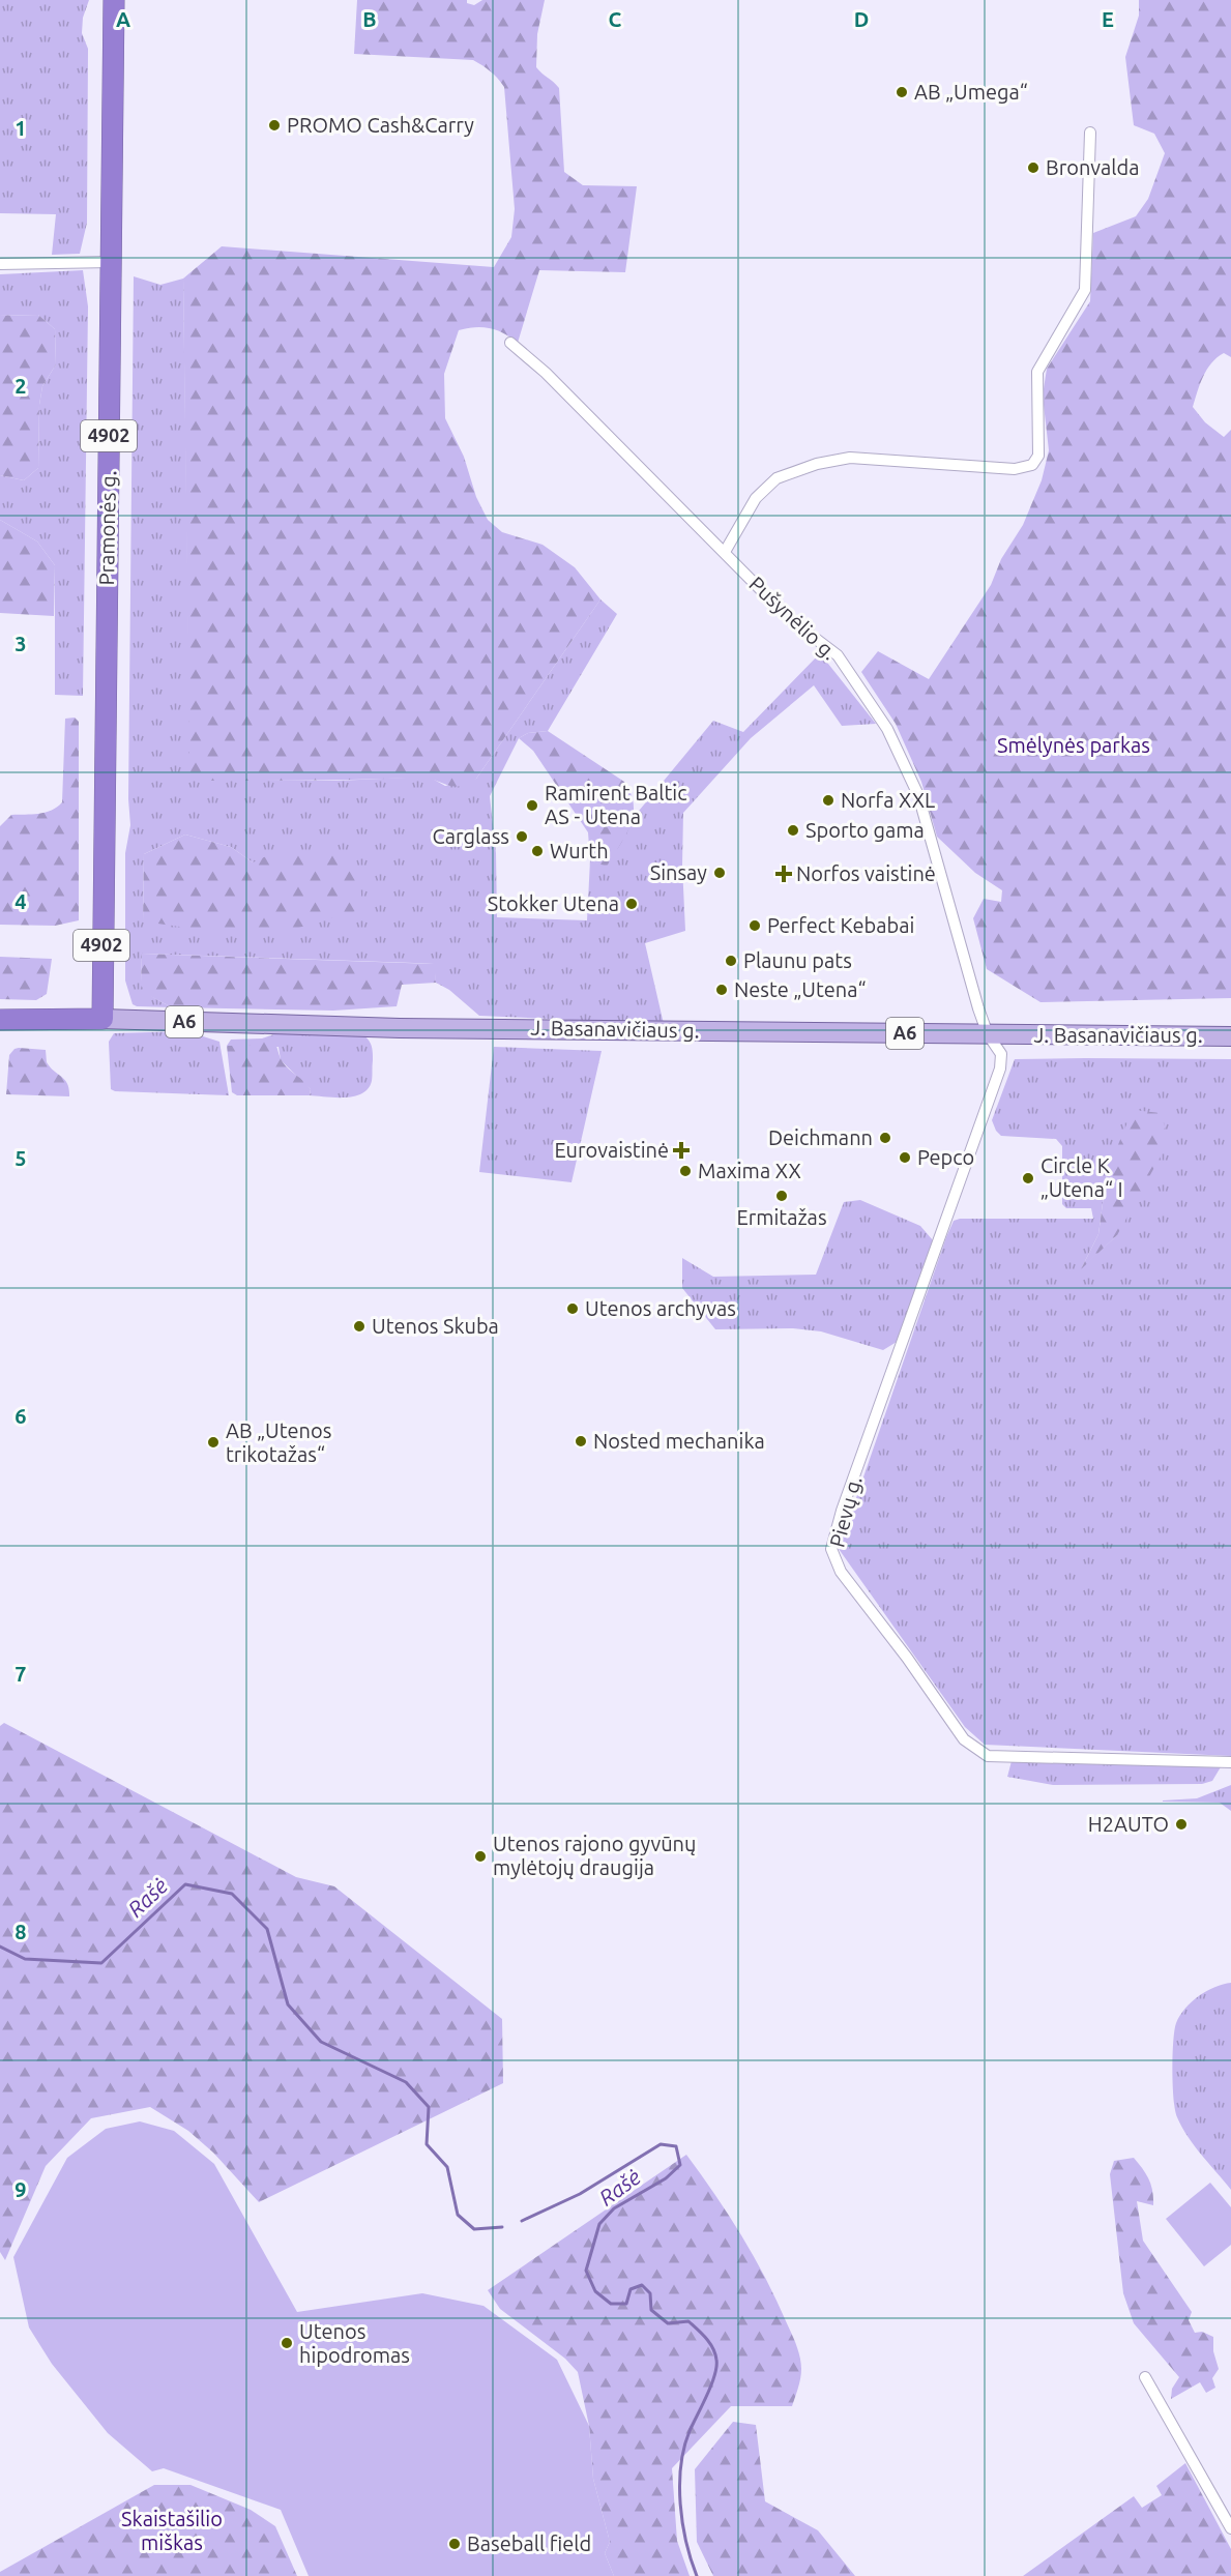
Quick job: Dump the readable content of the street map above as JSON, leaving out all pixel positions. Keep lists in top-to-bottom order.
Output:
{
  "streets": {
    "highway": [
      "4902",
      "Pramonės g.",
      "A6",
      "J. Basanavičiaus g."
    ],
    "street": ["Pušynėlio g.", "Pievų g."]
  },
  "crossings": [
    ["Pramonės g.", "J. Basanavičiaus g."],
    ["Pušynėlio g.", "J. Basanavičiaus g."],
    ["Pušynėlio g.", "Pievų g."],
    ["J. Basanavičiaus g.", "Pievų g."]
  ],
  "water": ["Rašė"],
  "parks": ["Smėlynės parkas", "Skaistašilio miškas"],
  "places": {
    "other": [
      "AB „Umega“",
      "PROMO Cash&Carry",
      "Bronvalda",
      "Norfa XXL",
      "Ramirent Baltic AS - Utena",
      "Sporto gama",
      "Carglass",
      "Wurth",
      "Sinsay",
      "Stokker Utena",
      "Perfect Kebabai",
      "Plaunu pats",
      "Neste „Utena“",
      "Deichmann",
      "Pepco",
      "Maxima XX",
      "Circle K „Utena“ I",
      "Ermitažas",
      "Utenos archyvas",
      "Utenos Skuba",
      "Nosted mechanika",
      "AB „Utenos trikotažas“",
      "H2AUTO",
      "Utenos rajono gyvūnų mylėtojų draugija",
      "Utenos hipodromas",
      "Baseball field"
    ],
    "health": ["Norfos vaistinė", "Eurovaistinė"]
  },
  "grid": {
    "columns": [
      "A",
      "B",
      "C",
      "D",
      "E"
    ],
    "rows": [
      "1",
      "2",
      "3",
      "4",
      "5",
      "6",
      "7",
      "8",
      "9"
    ]
  }
}
